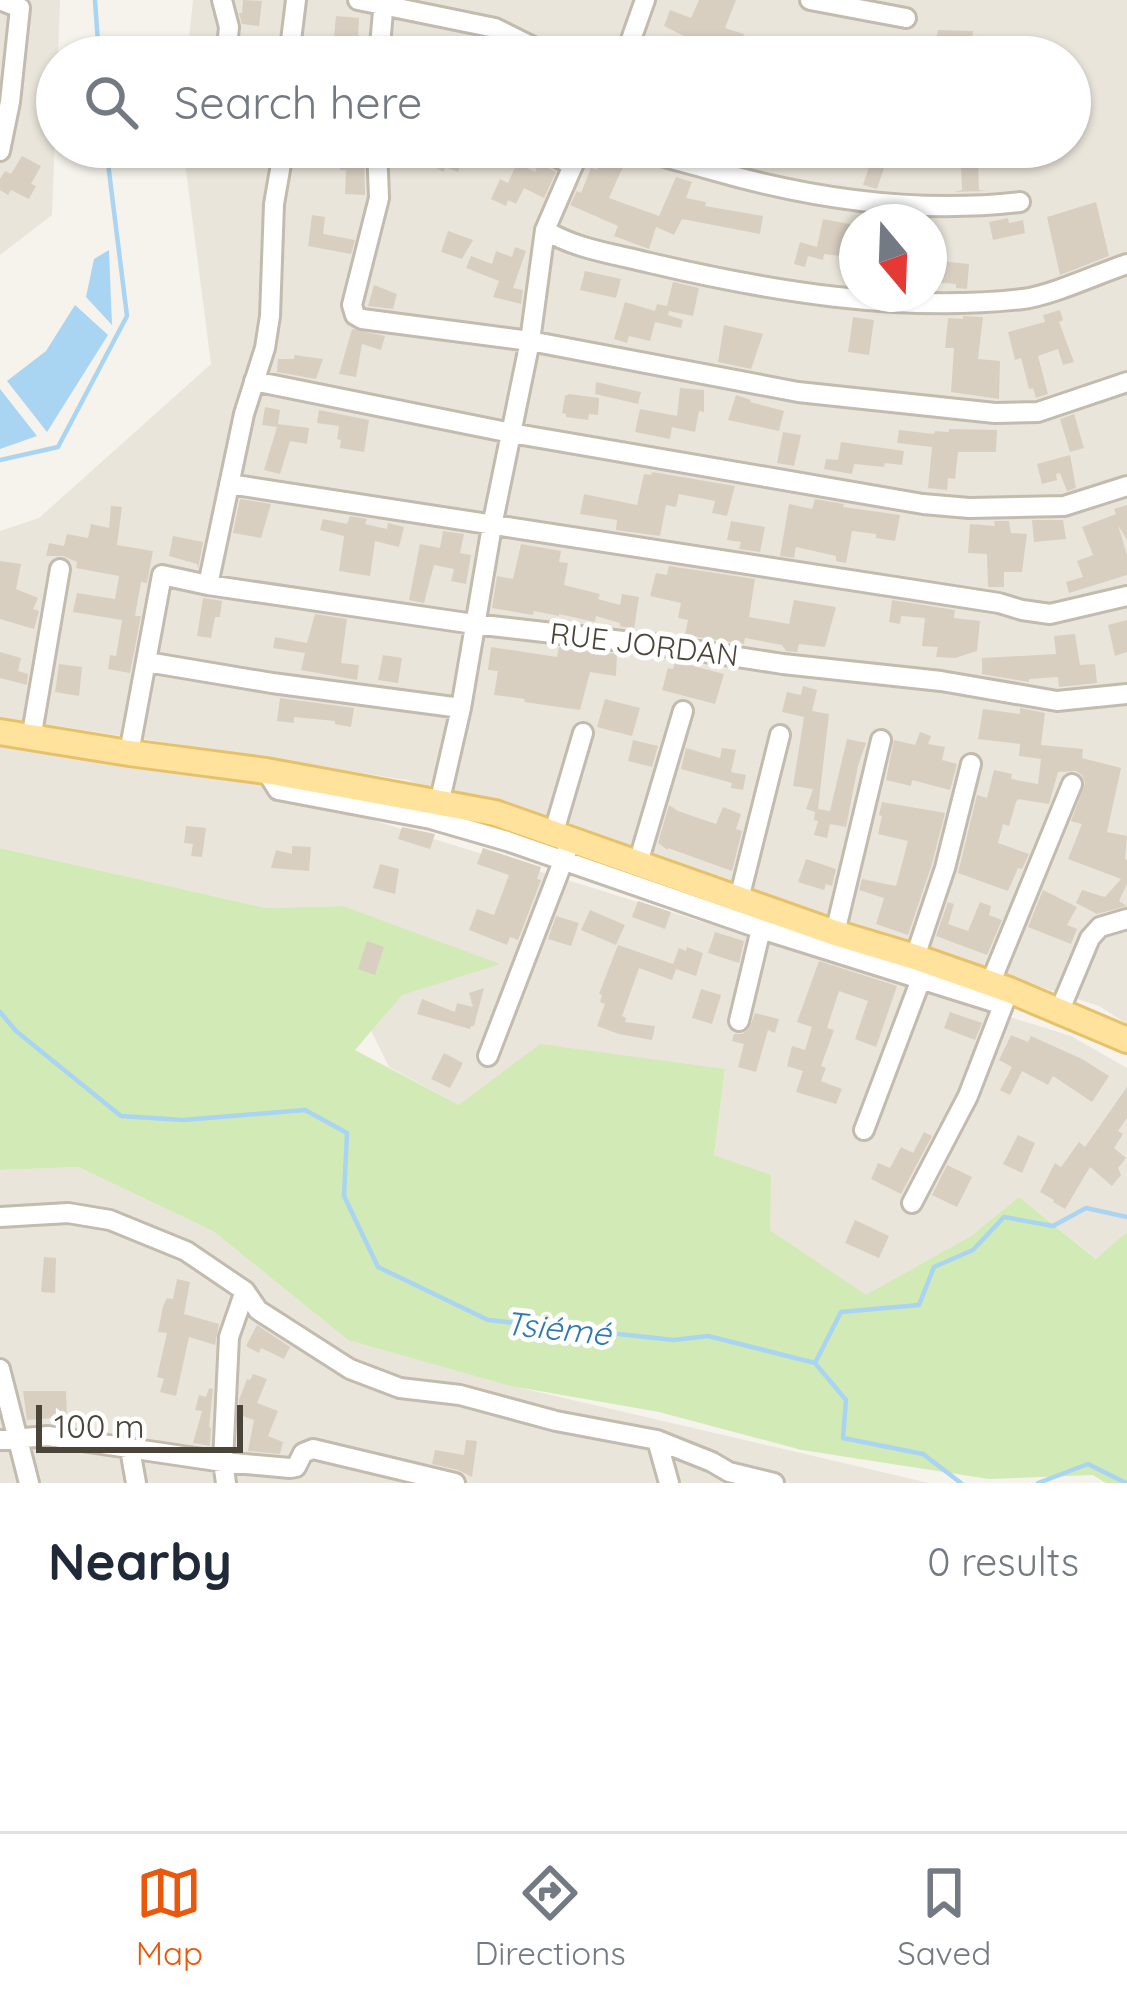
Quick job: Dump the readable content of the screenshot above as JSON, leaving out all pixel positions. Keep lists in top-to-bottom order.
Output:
{
  "streets": {
    "street": ["RUE JORDAN"]
  },
  "water": ["Tsiémé"],
  "scale_bar": "100 m",
  "north": "bottom",
  "page": {
    "search": "Search here",
    "scale": "100 m",
    "heading": ["Nearby", "0 results"],
    "nav": ["Map", "Directions", "Saved"]
  }
}
